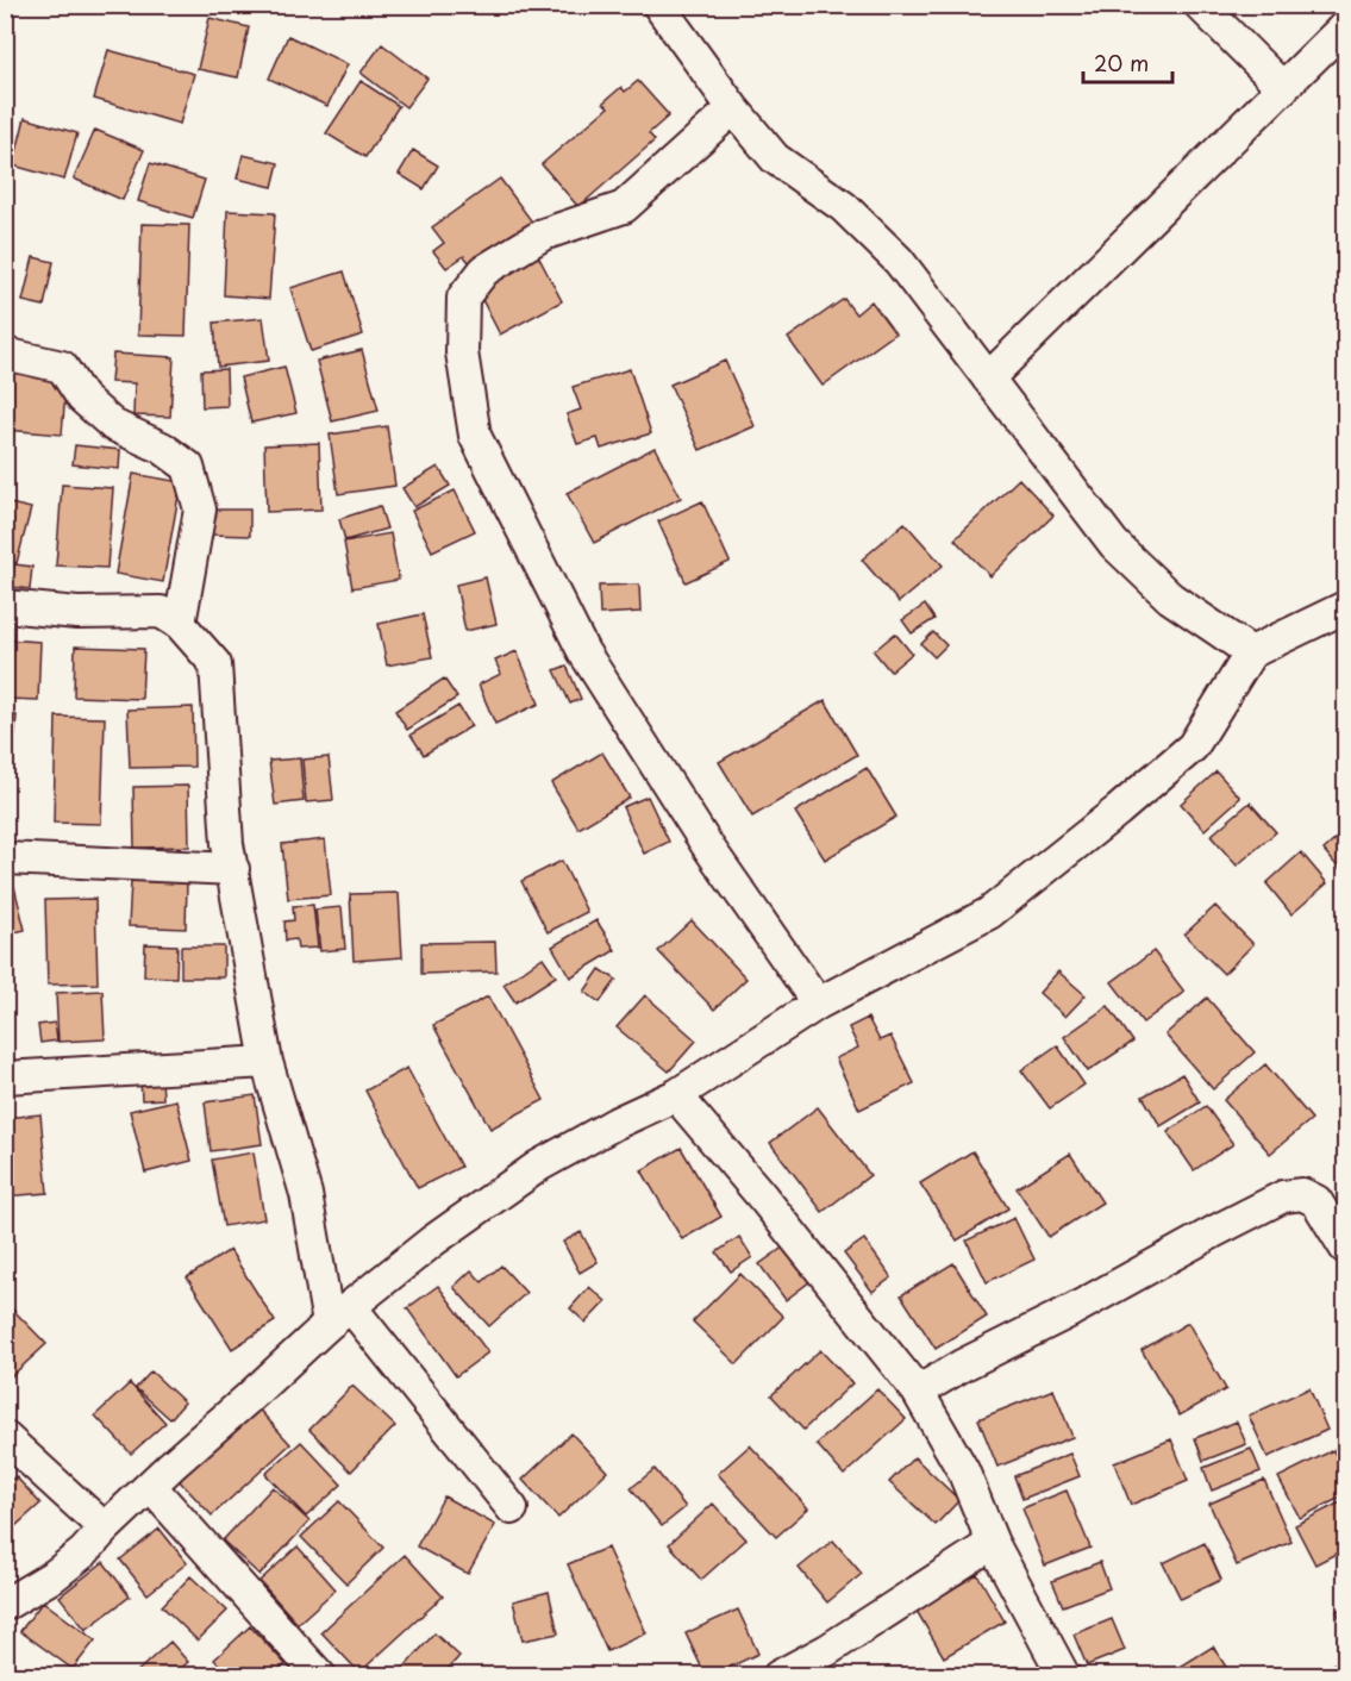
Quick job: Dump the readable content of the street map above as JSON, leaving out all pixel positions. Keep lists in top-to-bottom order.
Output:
{
  "scale_bar": "20 m"
}
